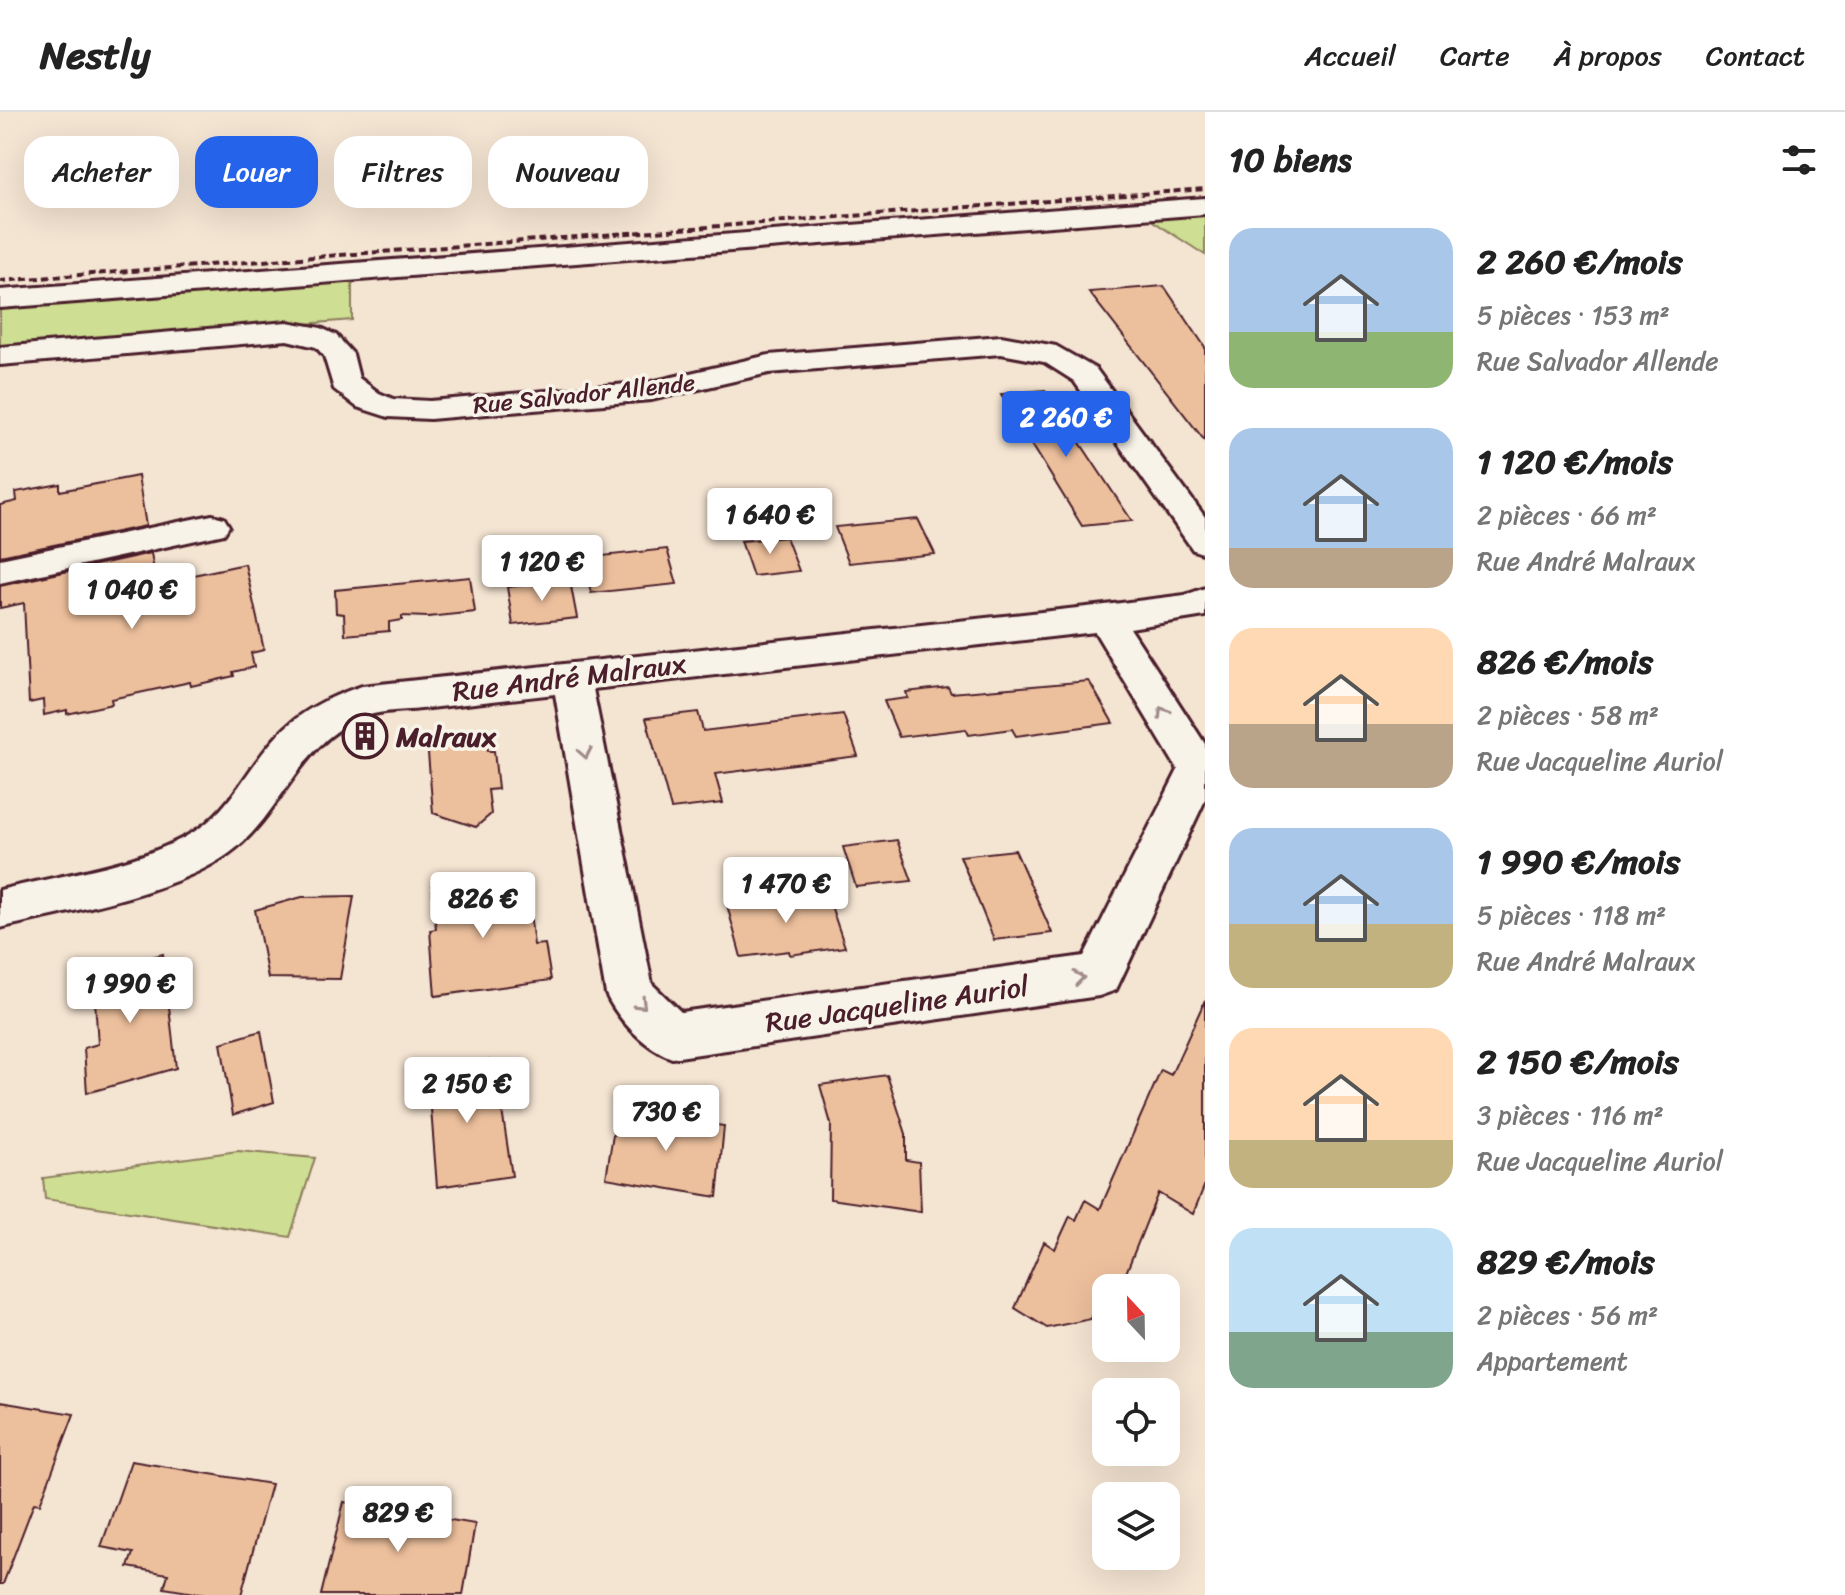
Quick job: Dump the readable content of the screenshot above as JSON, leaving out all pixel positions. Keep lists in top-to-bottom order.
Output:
{
  "streets": {
    "street": ["Rue Salvador Allende", "Rue André Malraux", "Rue Jacqueline Auriol"]
  },
  "crossings": [
    ["Rue André Malraux", "Rue Jacqueline Auriol"]
  ],
  "places": {
    "building": ["Malraux"]
  },
  "north": "top",
  "page": {
    "header": "Nestly",
    "nav": [
      "Accueil",
      "Carte",
      "À propos",
      "Contact"
    ],
    "heading": "10 biens",
    "chip": [
      "Acheter",
      "Louer",
      "Filtres",
      "Nouveau"
    ],
    "list": [
      {
        "name": "2 260 €/mois",
        "note": "5 pièces · 153 m² · Rue Salvador Allende"
      },
      {
        "name": "1 120 €/mois",
        "note": "2 pièces · 66 m² · Rue André Malraux"
      },
      {
        "name": "826 €/mois",
        "note": "2 pièces · 58 m² · Rue Jacqueline Auriol"
      },
      {
        "name": "1 990 €/mois",
        "note": "5 pièces · 118 m² · Rue André Malraux"
      },
      {
        "name": "2 150 €/mois",
        "note": "3 pièces · 116 m² · Rue Jacqueline Auriol"
      },
      {
        "name": "829 €/mois",
        "note": "2 pièces · 56 m² · Appartement"
      }
    ],
    "price": [
      "2 260 €",
      "1 640 €",
      "1 120 €",
      "1 040 €",
      "1 470 €",
      "826 €",
      "1 990 €",
      "2 150 €",
      "730 €",
      "829 €"
    ]
  }
}
